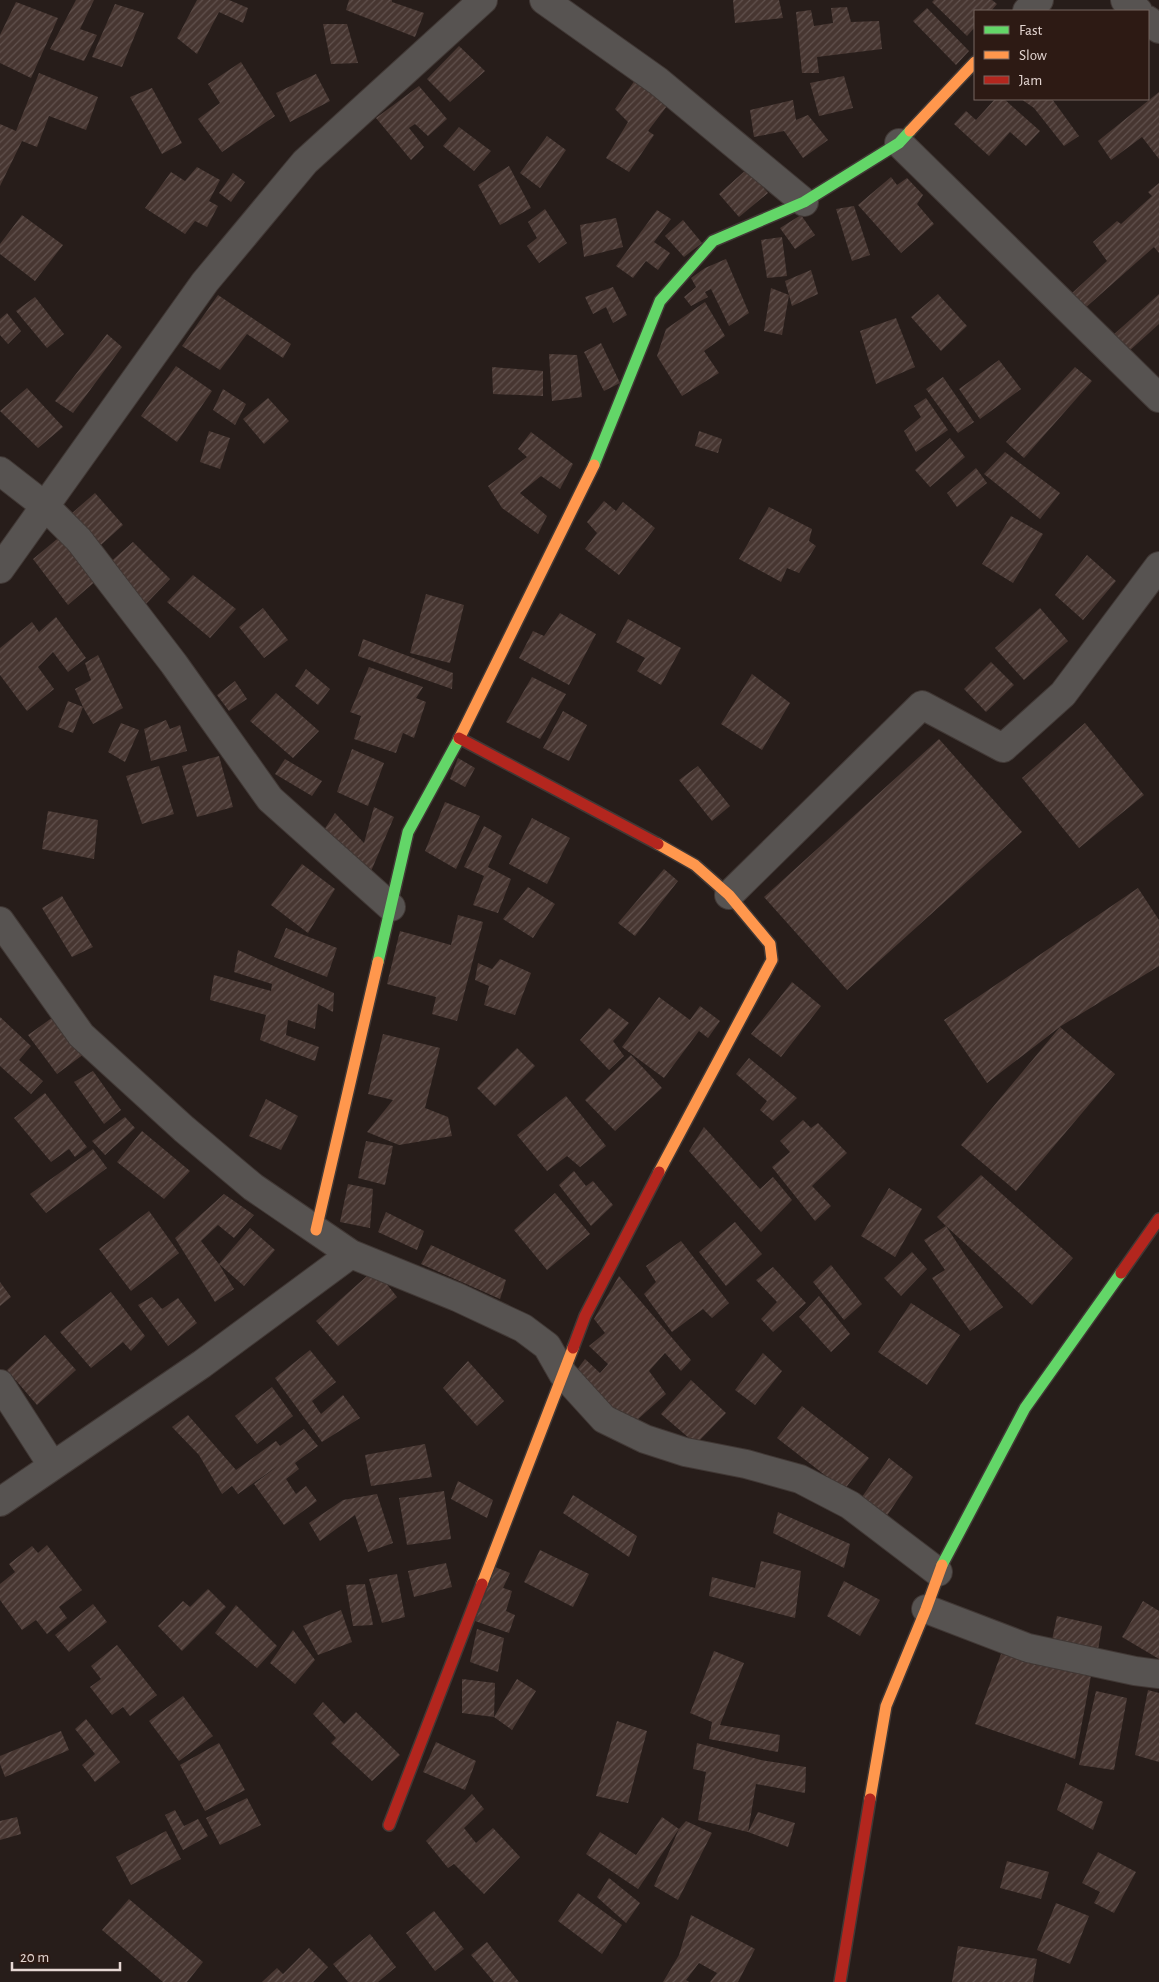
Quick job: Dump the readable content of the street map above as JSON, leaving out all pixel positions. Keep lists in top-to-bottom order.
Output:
{
  "legend": ["Fast", "Slow", "Jam"],
  "scale_bar": "20 m"
}
